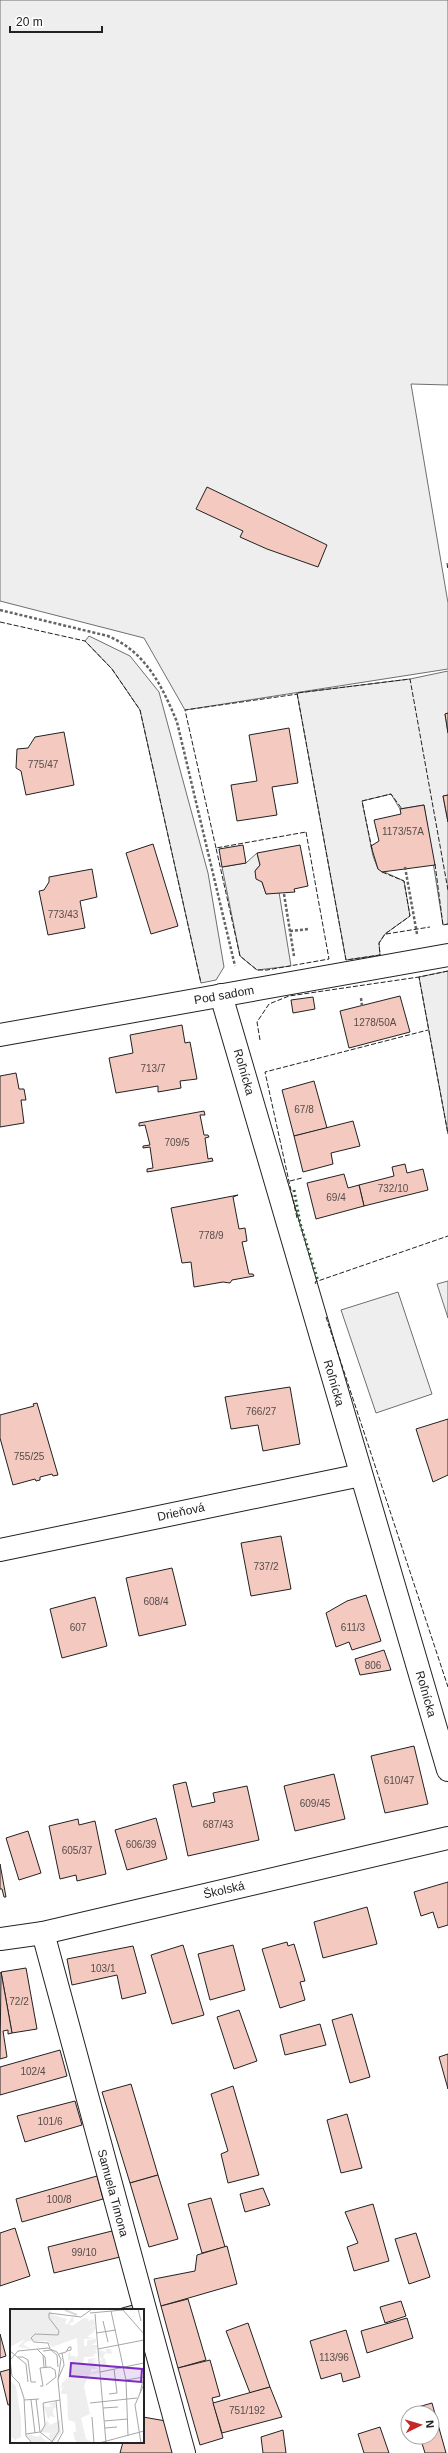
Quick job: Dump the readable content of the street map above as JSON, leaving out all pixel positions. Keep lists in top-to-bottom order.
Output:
{
  "streets": {
    "street": [
      "Pod sadom",
      "Roľnícka",
      "Drieňová",
      "Školská",
      "Samuela Timona"
    ]
  },
  "crossings": [
    ["Pod sadom", "Roľnícka"],
    ["Roľnícka", "Drieňová"],
    ["Školská", "Samuela Timona"]
  ],
  "house_numbers": [
    "775/47",
    "1173/57A",
    "773/43",
    "1278/50A",
    "713/7",
    "67/8",
    "709/5",
    "732/10",
    "69/4",
    "778/9",
    "766/27",
    "755/25",
    "737/2",
    "608/4",
    "607",
    "611/3",
    "806",
    "610/47",
    "609/45",
    "687/43",
    "606/39",
    "605/37",
    "103/1",
    "72/2",
    "102/4",
    "101/6",
    "100/8",
    "99/10",
    "113/96",
    "751/192"
  ],
  "scale_bar": "20 m",
  "north": "right"
}
